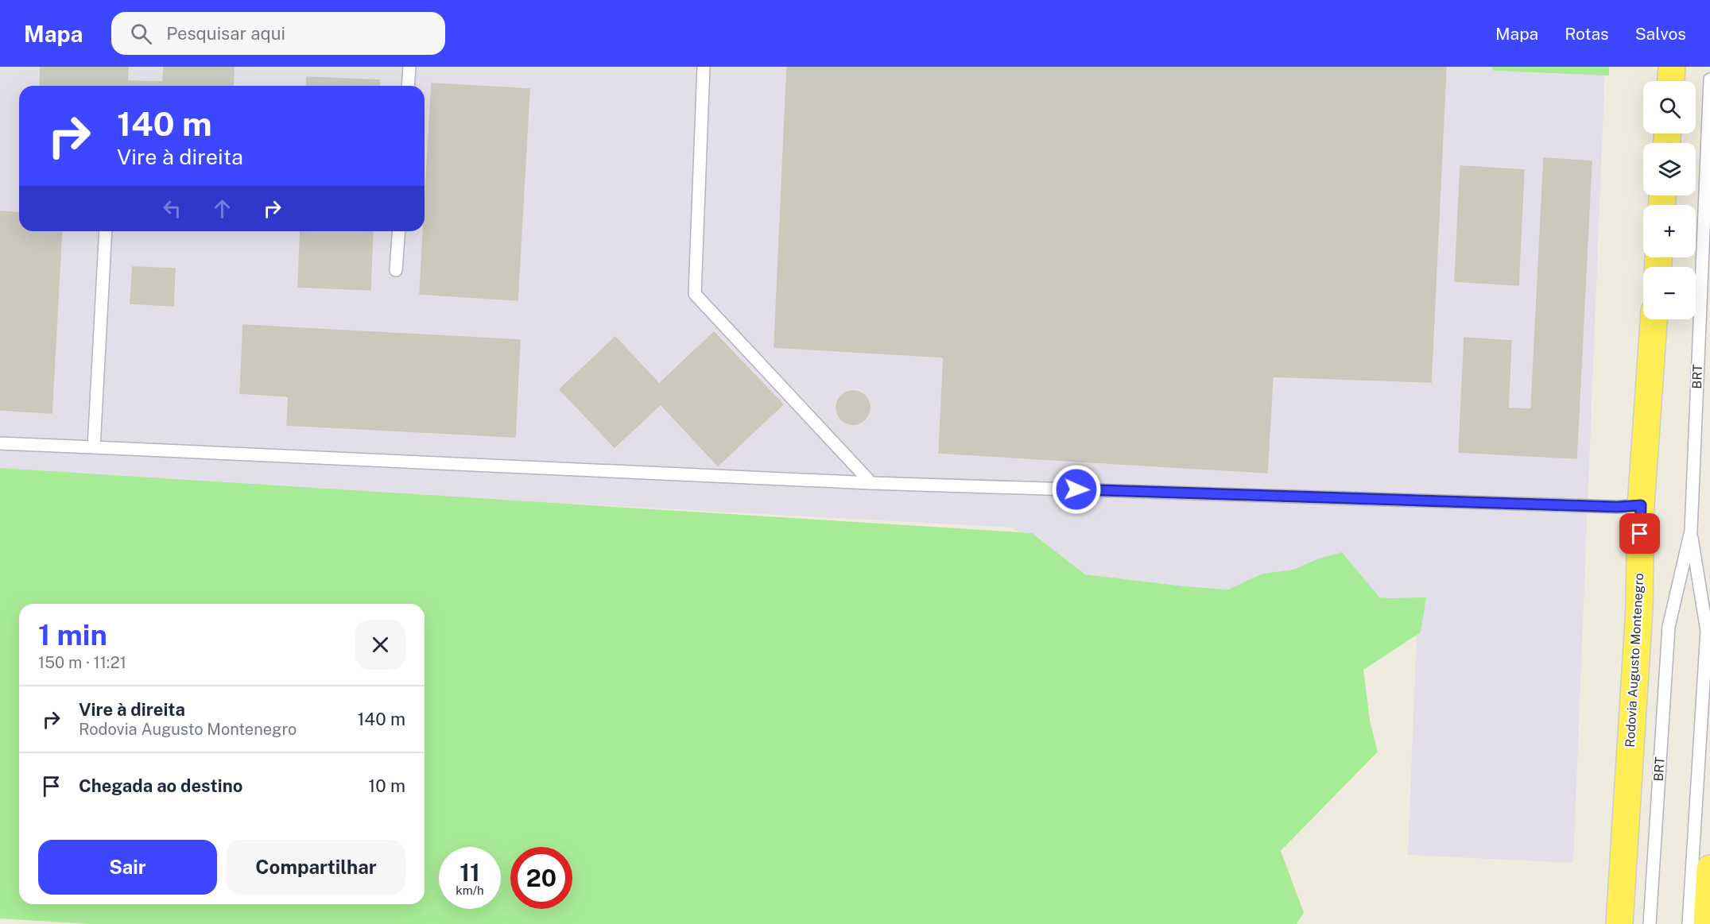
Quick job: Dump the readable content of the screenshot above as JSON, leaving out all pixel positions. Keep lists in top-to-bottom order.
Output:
{
  "streets": {
    "main road": ["Rodovia Augusto Montenegro"],
    "lane": ["BRT"]
  },
  "page": {
    "header": "Mapa",
    "search": "Pesquisar aqui",
    "nav": ["Mapa", "Rotas", "Salvos"],
    "map_buttons": ["+", "−"],
    "turn": ["140 m", "Vire à direita"],
    "heading": ["1 min", "150 m · 11:21"],
    "list": [
      {
        "name": "Vire à direita",
        "note": "Rodovia Augusto Montenegro",
        "value": "140 m"
      },
      {
        "name": "Chegada ao destino",
        "value": "10 m"
      }
    ],
    "buttons": ["Sair", "Compartilhar"],
    "speed": "11 km/h",
    "limit": "20"
  }
}
